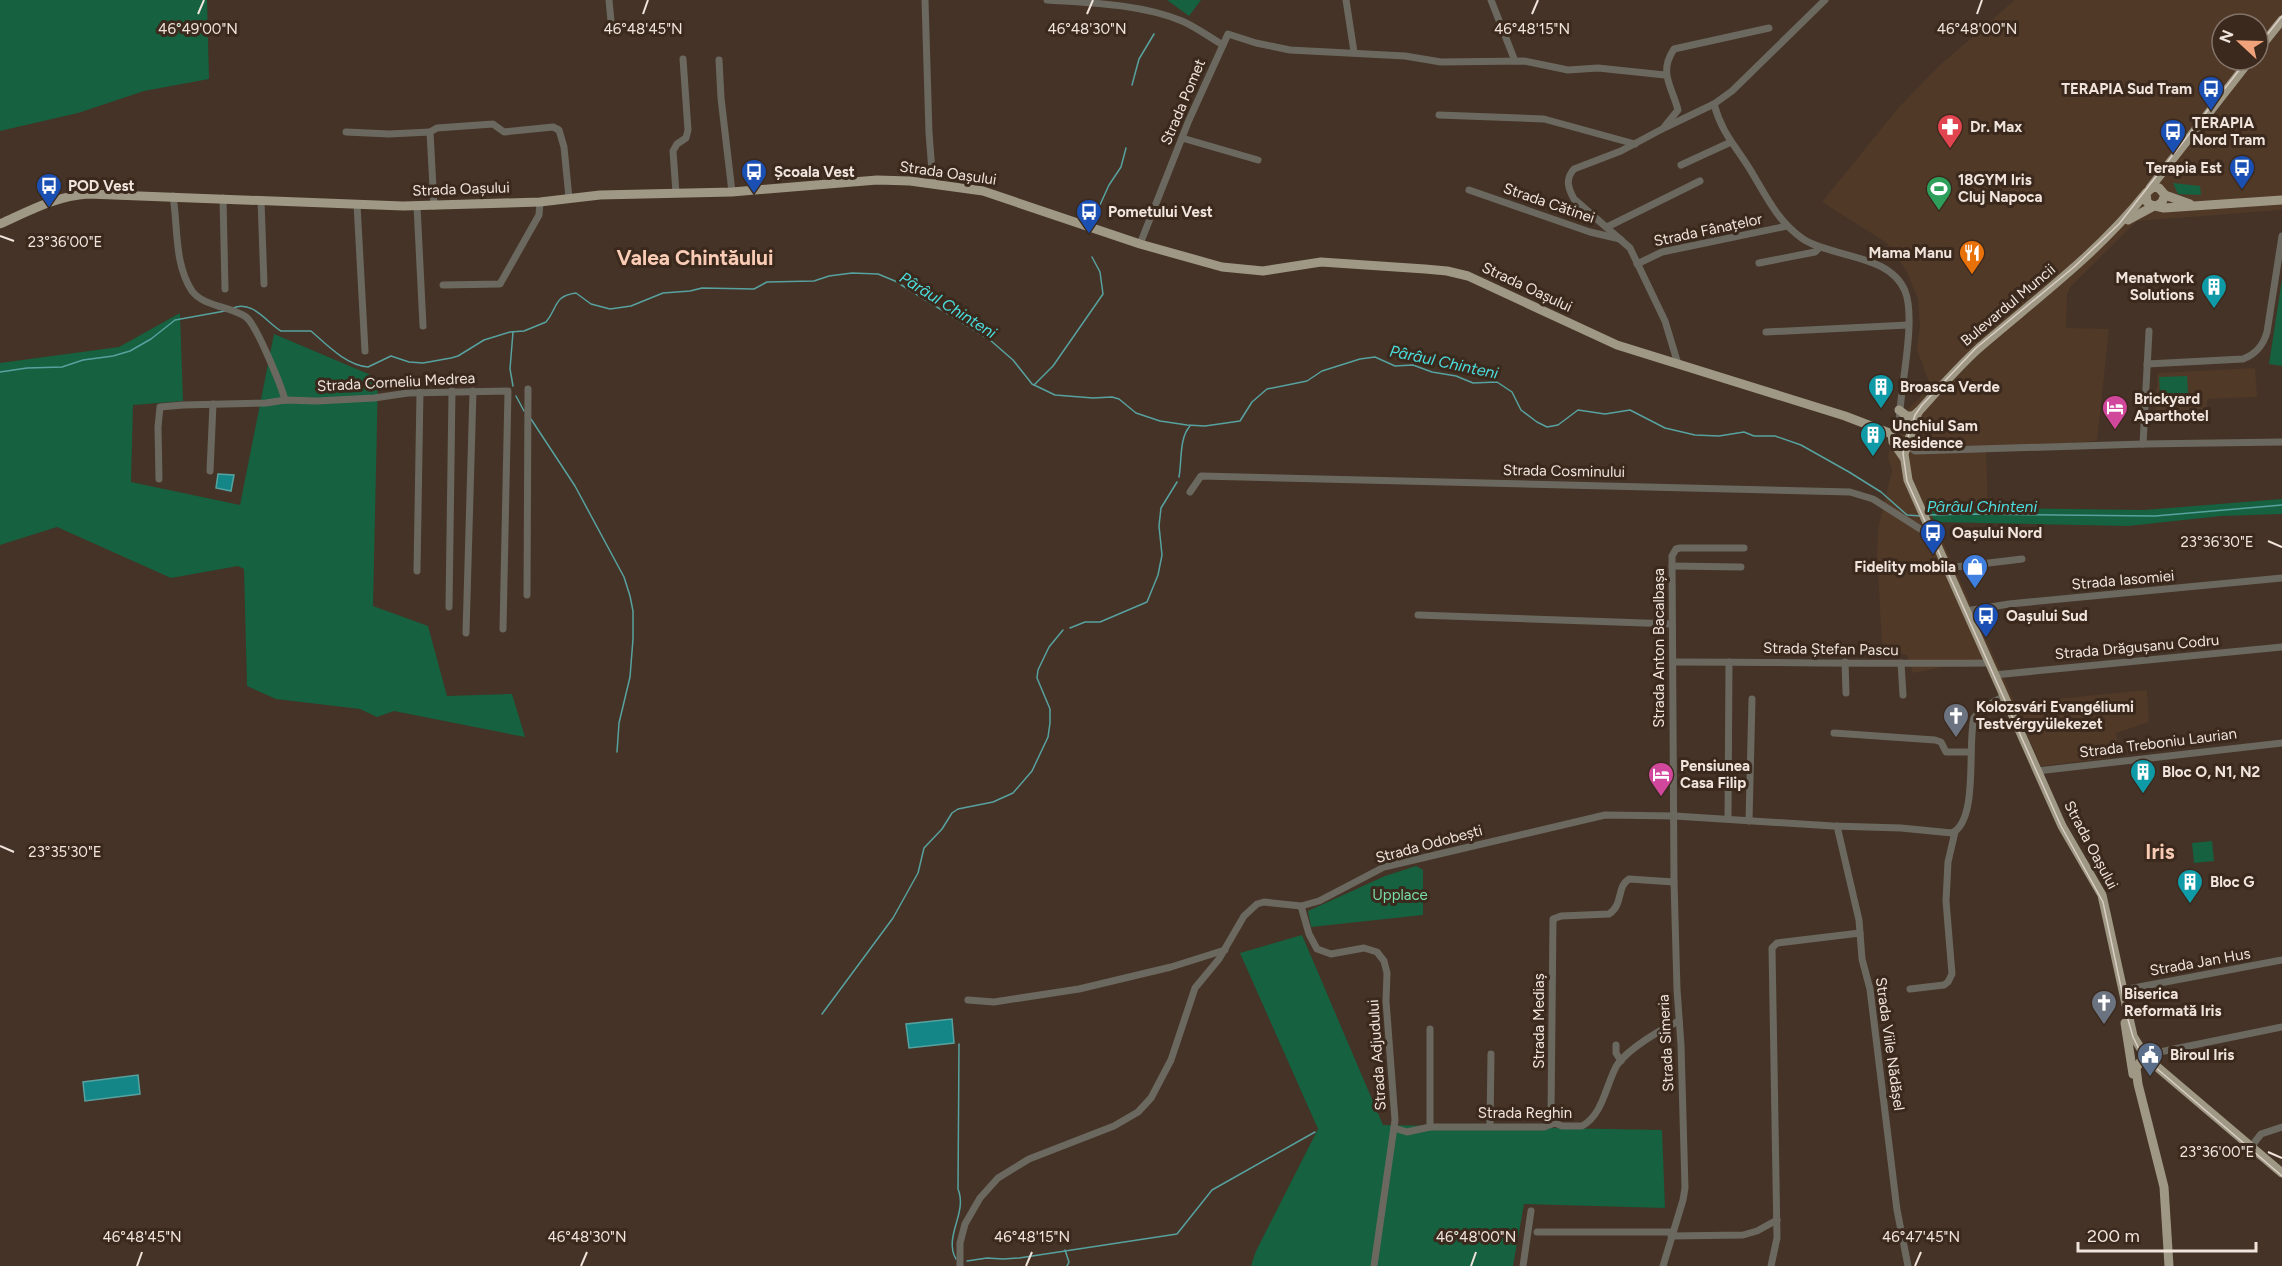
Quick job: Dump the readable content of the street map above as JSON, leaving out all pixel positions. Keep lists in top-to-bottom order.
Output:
{
  "streets": {
    "main road": ["Strada Oașului", "Bulevardul Muncii"],
    "street": [
      "Strada Pomet",
      "Strada Cătinei",
      "Strada Fânațelor",
      "Strada Corneliu Medrea",
      "Strada Cosminului",
      "Strada Iasomiei",
      "Strada Drăgușanu Codru",
      "Strada Anton Bacalbașa",
      "Strada Ștefan Pascu",
      "Strada Treboniu Laurian",
      "Strada Odobești",
      "Strada Jan Hus",
      "Strada Mediaș",
      "Strada Simeria",
      "Strada Viile Nădășel",
      "Strada Adjudului",
      "Strada Reghin"
    ]
  },
  "crossings": [
    ["Strada Pomet", "Strada Oașului"],
    ["Strada Oașului", "Strada Fânațelor"],
    ["Strada Oașului", "Bulevardul Muncii"],
    ["Strada Oașului", "Strada Cosminului"],
    ["Strada Oașului", "Strada Iasomiei"],
    ["Strada Oașului", "Strada Drăgușanu Codru"],
    ["Strada Oașului", "Strada Ștefan Pascu"],
    ["Strada Oașului", "Strada Treboniu Laurian"],
    ["Strada Oașului", "Strada Jan Hus"],
    ["Strada Fânațelor", "Bulevardul Muncii"],
    ["Strada Anton Bacalbașa", "Strada Ștefan Pascu"],
    ["Strada Anton Bacalbașa", "Strada Odobești"],
    ["Strada Anton Bacalbașa", "Strada Simeria"],
    ["Strada Odobești", "Strada Simeria"],
    ["Strada Odobești", "Strada Viile Nădășel"],
    ["Strada Odobești", "Strada Adjudului"],
    ["Strada Mediaș", "Strada Simeria"],
    ["Strada Mediaș", "Strada Reghin"],
    ["Strada Simeria", "Strada Reghin"],
    ["Strada Adjudului", "Strada Reghin"]
  ],
  "districts": ["Valea Chintăului", "Iris"],
  "water": ["Pârâul Chinteni"],
  "parks": ["Upplace"],
  "places": {
    "bus stop": [
      "TERAPIA Sud Tram",
      "TERAPIA Nord Tram",
      "Terapia Est",
      "Școala Vest",
      "POD Vest",
      "Pometului Vest",
      "Oașului Nord",
      "Oașului Sud"
    ],
    "pharmacy": ["Dr. Max"],
    "sports": ["18GYM Iris Cluj Napoca"],
    "restaurant": ["Mama Manu"],
    "building": [
      "Menatwork Solutions",
      "Broasca Verde",
      "Unchiul Sam Residence",
      "Bloc O, N1, N2",
      "Bloc G"
    ],
    "hotel": ["Brickyard Aparthotel", "Pensiunea Casa Filip"],
    "shop": ["Fidelity mobila"],
    "church": ["Kolozsvári Evangéliumi Testvérgyülekezet", "Biserica Reformată Iris"],
    "public building": ["Biroul Iris"]
  },
  "scale_bar": "200 m",
  "north": "left",
  "coordinates": [
    "46°49'00\"N",
    "46°48'45\"N",
    "46°48'30\"N",
    "46°48'15\"N",
    "46°48'00\"N",
    "23°36'00\"E",
    "23°36'30\"E",
    "23°35'30\"E",
    "46°47'45\"N"
  ]
}
